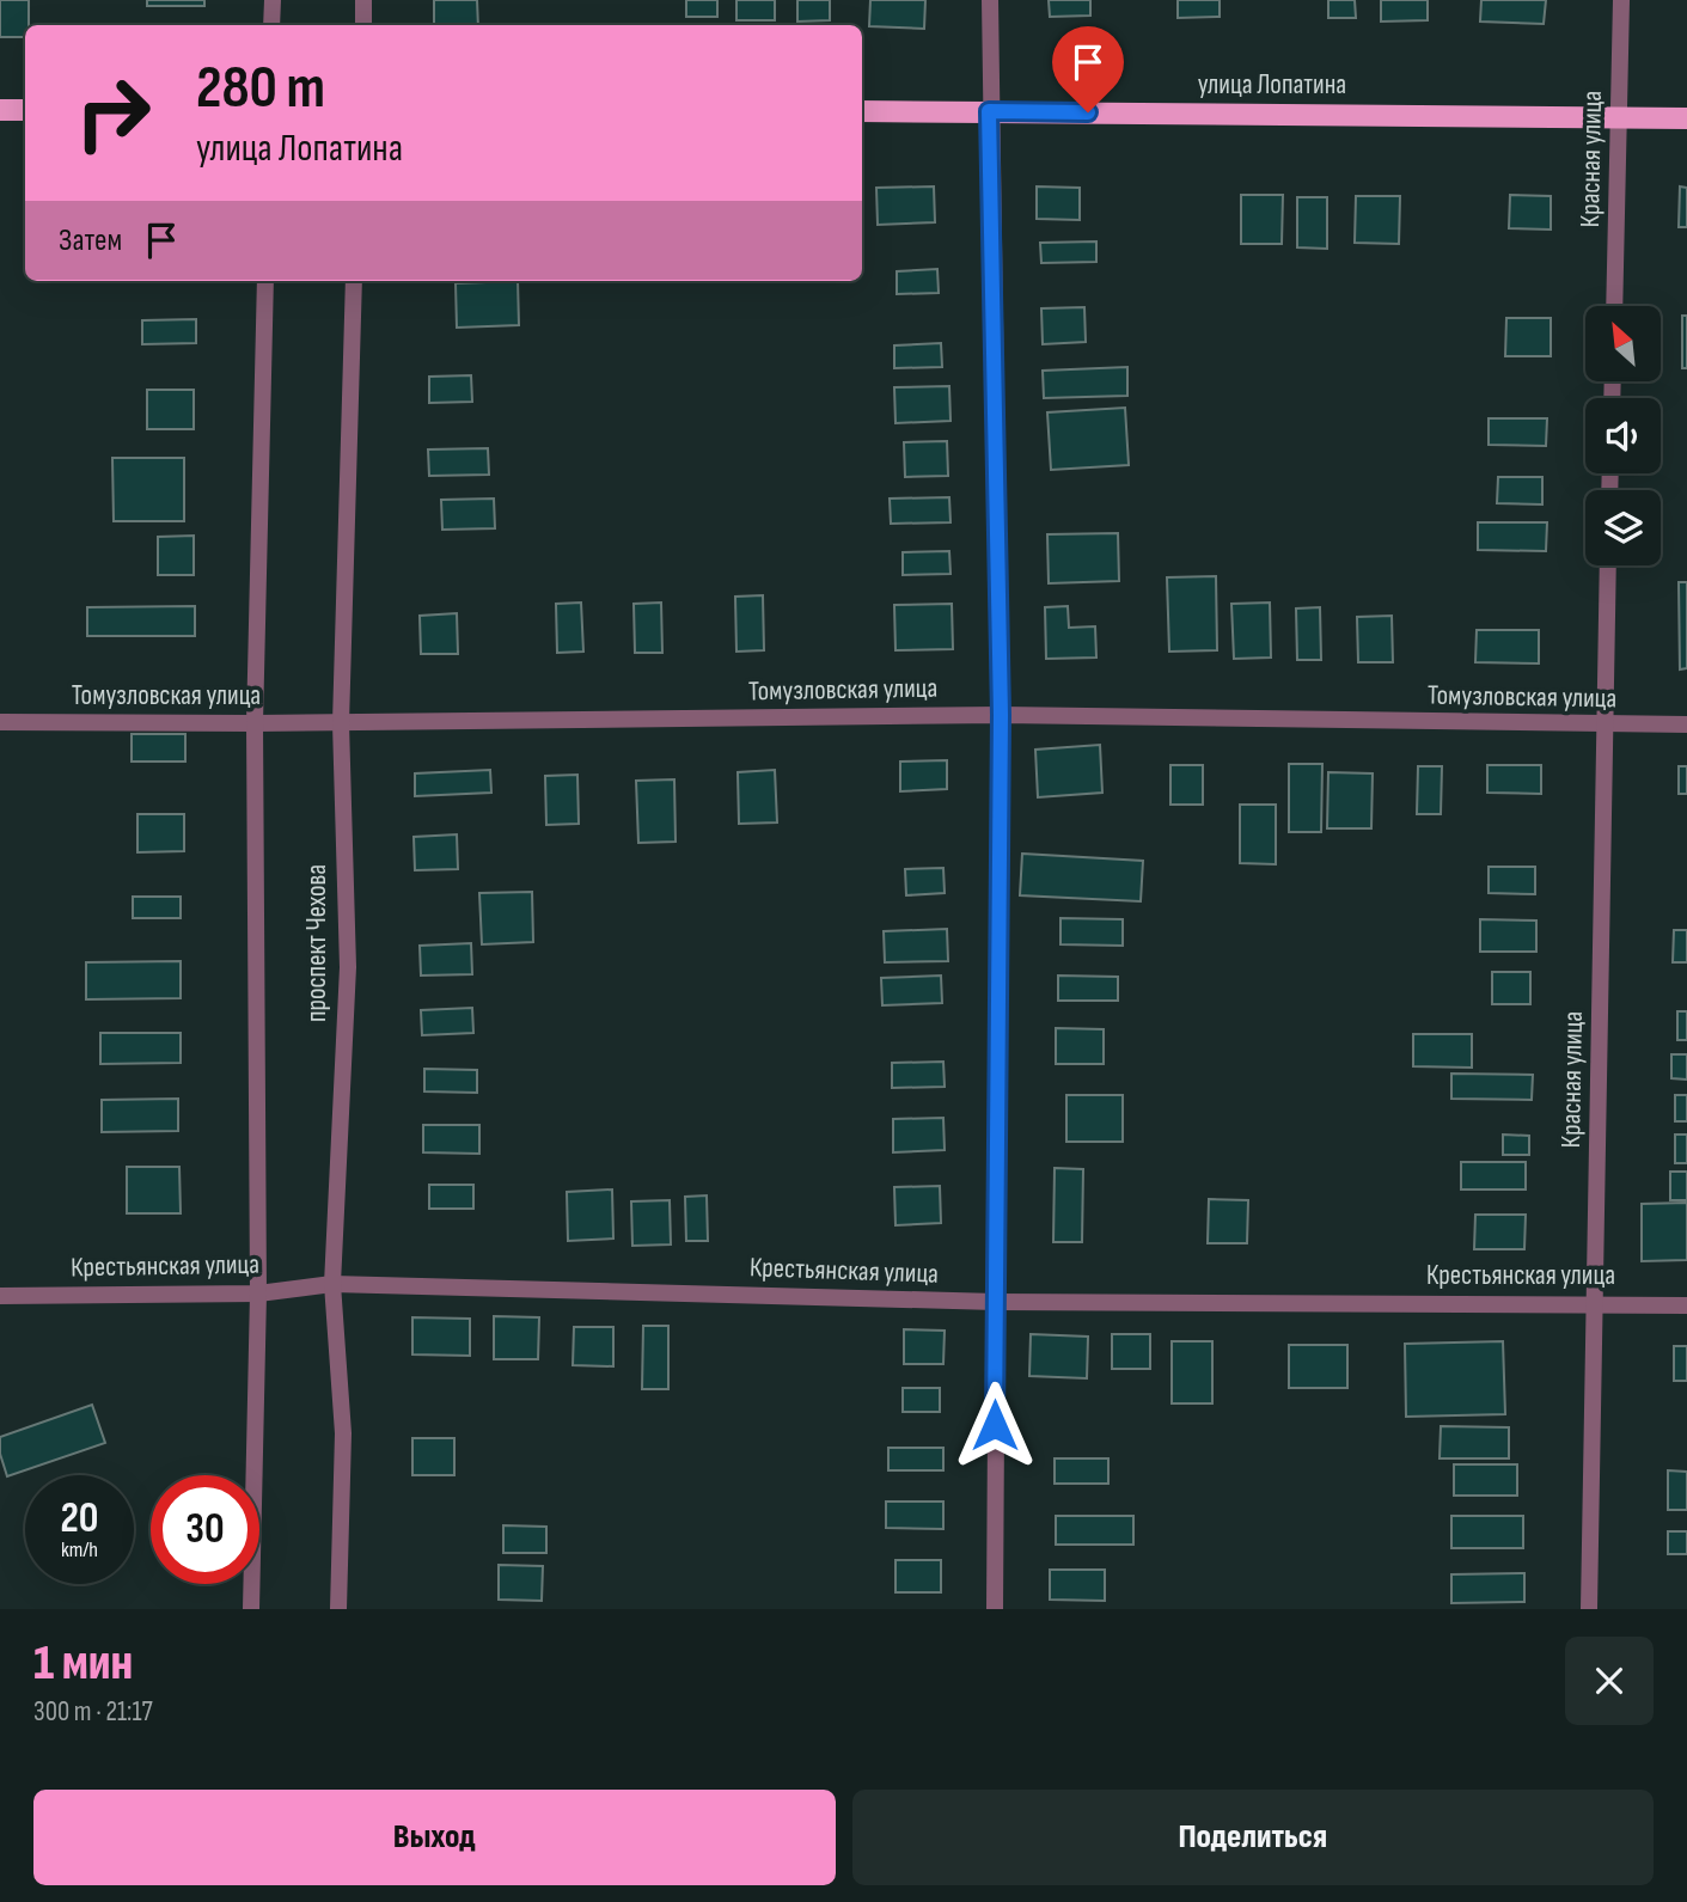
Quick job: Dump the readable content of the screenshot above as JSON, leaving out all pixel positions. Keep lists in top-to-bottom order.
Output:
{
  "streets": {
    "main road": ["улица Лопатина"],
    "street": [
      "Красная улица",
      "Томузловская улица",
      "проспект Чехова",
      "Крестьянская улица"
    ]
  },
  "crossings": [
    ["улица Лопатина", "Красная улица"],
    ["Красная улица", "Томузловская улица"],
    ["Красная улица", "Крестьянская улица"],
    ["Томузловская улица", "проспект Чехова"],
    ["проспект Чехова", "Крестьянская улица"]
  ],
  "north": "top left",
  "page": {
    "turn": ["280 m", "улица Лопатина"],
    "then": "Затем",
    "speed": "20 km/h",
    "limit": "30",
    "heading": ["1 мин", "300 m · 21:17"],
    "buttons": ["Выход", "Поделиться"]
  }
}
